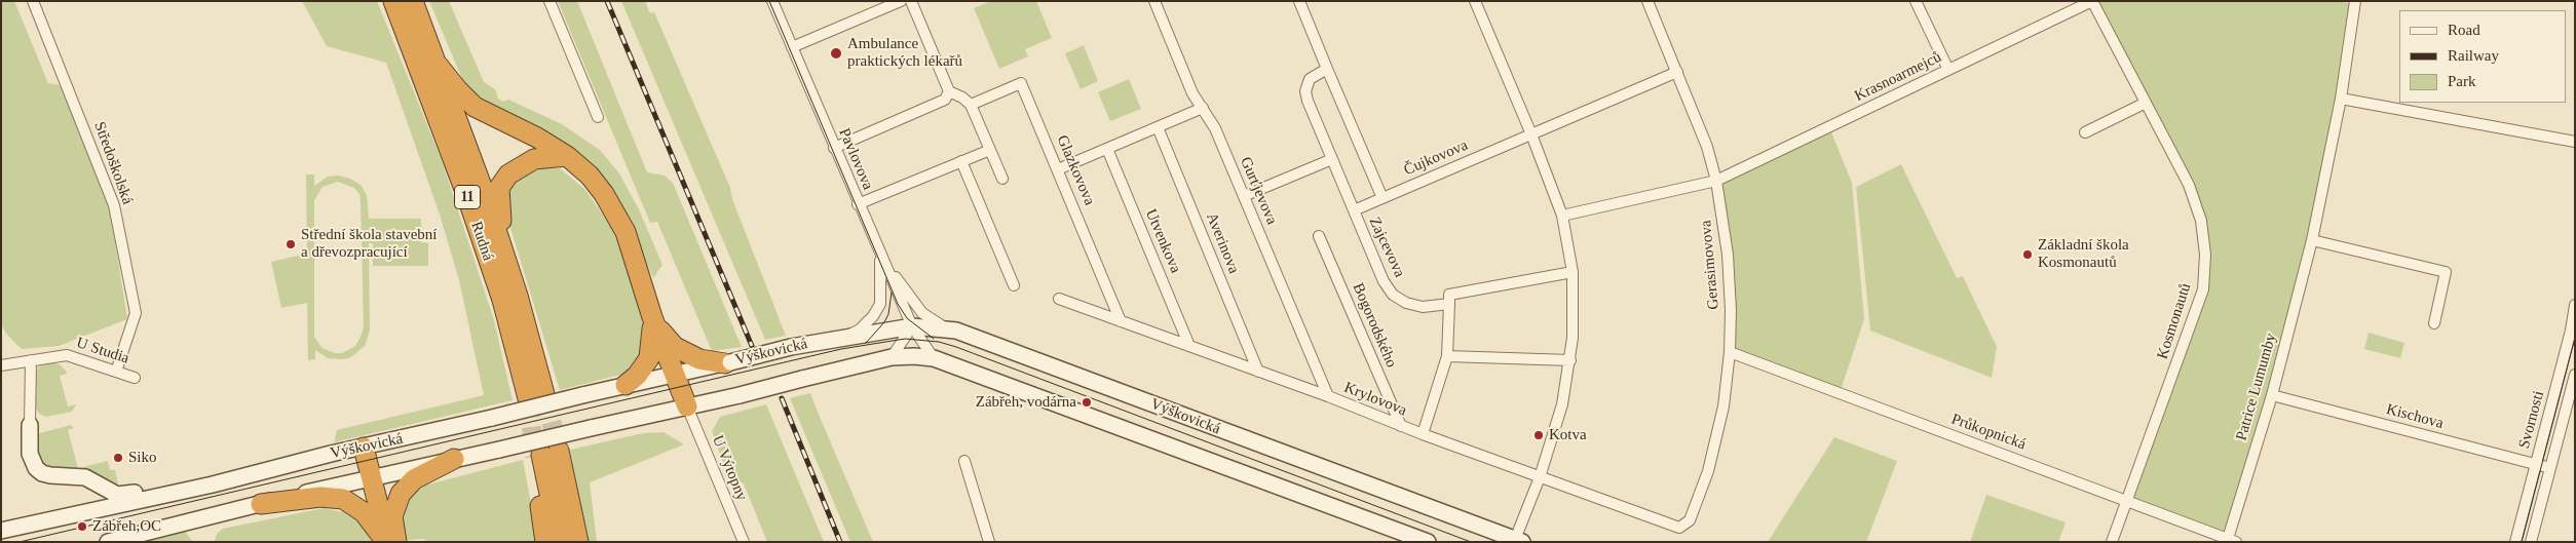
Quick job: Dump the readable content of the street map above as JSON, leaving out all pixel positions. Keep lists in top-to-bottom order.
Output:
{
  "streets": {
    "highway": ["11", "Rudná"],
    "street": [
      "Krasnoarmejců",
      "Čujkovova",
      "Pavlovova",
      "Středoškolská",
      "Glazkovova",
      "Gurťjevova",
      "Utvenkova",
      "Averinova",
      "Zajcevova",
      "Gerasimovova",
      "Kosmonautů",
      "Bogorodského",
      "U Studia",
      "Výškovická",
      "Patrice Lumumby",
      "Krylovova",
      "Kischova",
      "Svornosti",
      "Průkopnická",
      "U Výtopny"
    ]
  },
  "crossings": [
    ["Krasnoarmejců", "Gerasimovova"],
    ["Krasnoarmejců", "Kosmonautů"],
    ["Čujkovova", "Zajcevova"],
    ["Čujkovova", "Gerasimovova"],
    ["Pavlovova", "Výškovická"],
    ["Středoškolská", "U Studia"],
    ["Glazkovova", "Krylovova"],
    ["Gurťjevova", "Krylovova"],
    ["Utvenkova", "Krylovova"],
    ["Averinova", "Krylovova"],
    ["Gerasimovova", "Krylovova"],
    ["Gerasimovova", "Průkopnická"],
    ["Kosmonautů", "Průkopnická"],
    ["Bogorodského", "Krylovova"],
    ["Výškovická", "U Výtopny"],
    ["Patrice Lumumby", "Kischova"],
    ["Patrice Lumumby", "Průkopnická"],
    ["Kischova", "Svornosti"]
  ],
  "places": [
    "Ambulance praktických lékařů",
    "Střední škola stavební a dřevozpracující",
    "Základní škola Kosmonautů",
    "Zábřeh, vodárna",
    "Kotva",
    "Siko",
    "Zábřeh,OC"
  ],
  "legend": ["Road", "Railway", "Park"]
}
